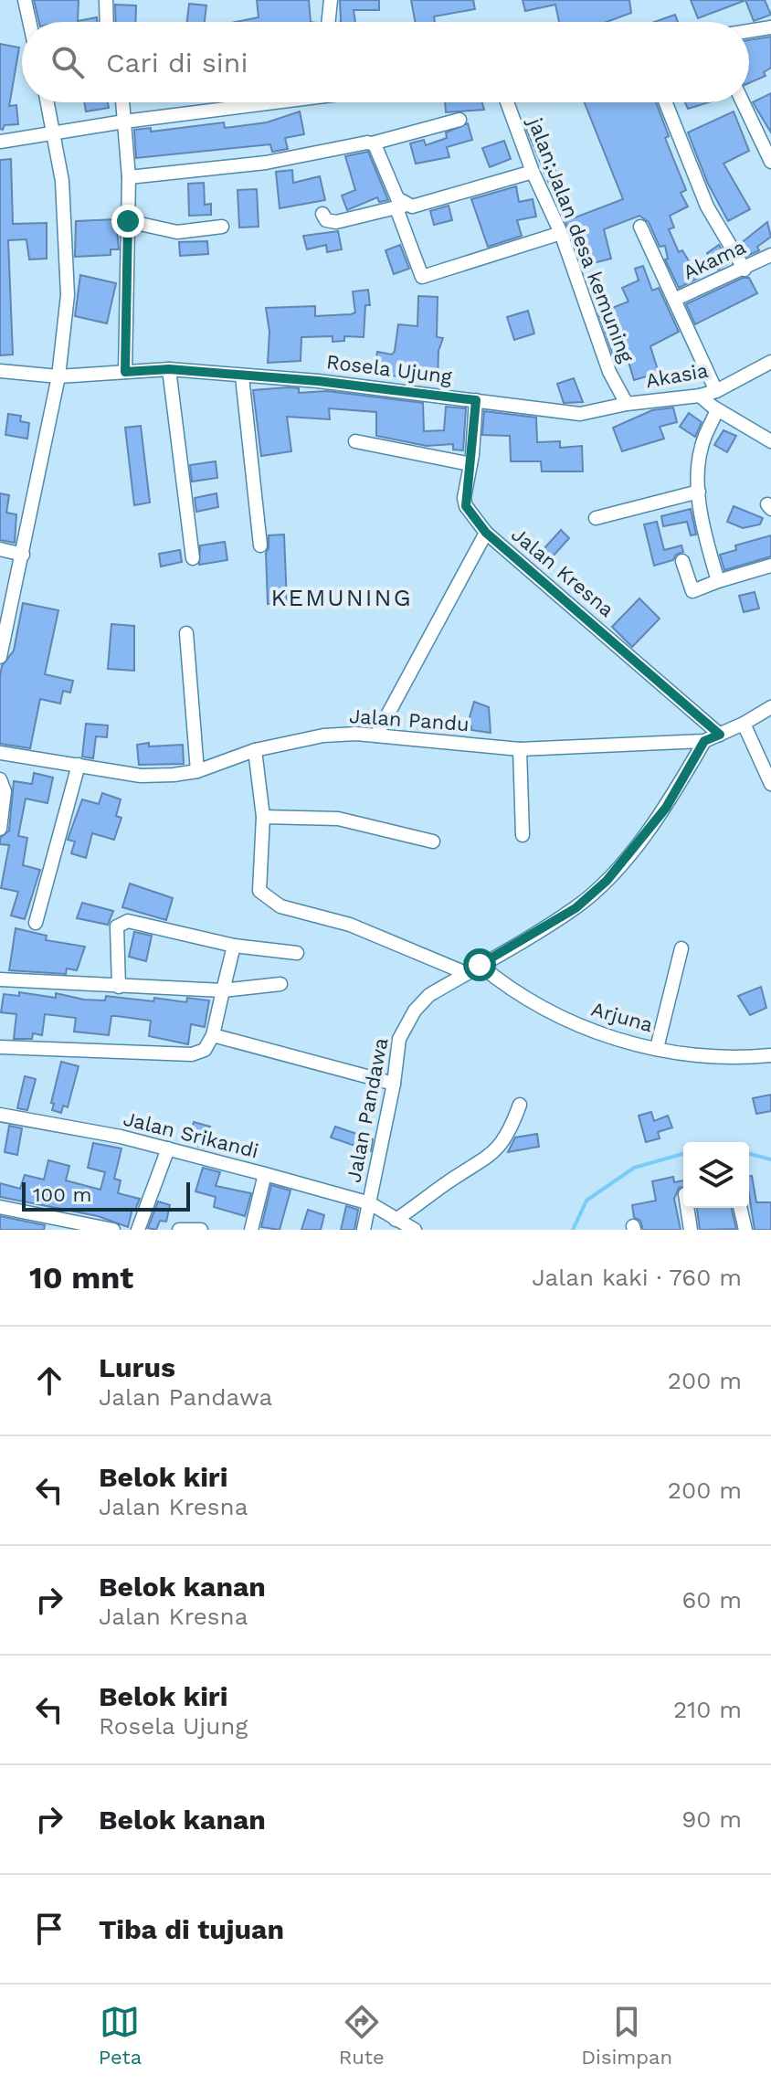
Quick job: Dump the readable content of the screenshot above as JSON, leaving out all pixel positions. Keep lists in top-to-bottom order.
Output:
{
  "streets": {
    "street": [
      "jalan;Jalan desa kemuning",
      "Akama",
      "Rosela Ujung",
      "Akasia",
      "Jalan Kresna",
      "Jalan Pandu",
      "Arjuna",
      "Jalan Pandawa",
      "Jalan Srikandi"
    ]
  },
  "crossings": [
    ["jalan;Jalan desa kemuning", "Rosela Ujung"],
    ["jalan;Jalan desa kemuning", "Akasia"],
    ["Rosela Ujung", "Akasia"],
    ["Rosela Ujung", "Jalan Kresna"],
    ["Jalan Kresna", "Jalan Pandu"],
    ["Jalan Pandu", "Jalan Pandawa"],
    ["Arjuna", "Jalan Pandawa"],
    ["Jalan Pandawa", "Jalan Srikandi"]
  ],
  "districts": ["KEMUNING"],
  "scale_bar": "100 m",
  "page": {
    "search": "Cari di sini",
    "scale": "100 m",
    "heading": ["10 mnt", "Jalan kaki · 760 m"],
    "list": [
      ["Lurus", "Jalan Pandawa", "200 m"],
      ["Belok kiri", "Jalan Kresna", "200 m"],
      ["Belok kanan", "Jalan Kresna", "60 m"],
      ["Belok kiri", "Rosela Ujung", "210 m"],
      ["Belok kanan", "90 m"],
      "Tiba di tujuan"
    ],
    "nav": ["Peta", "Rute", "Disimpan"]
  }
}
